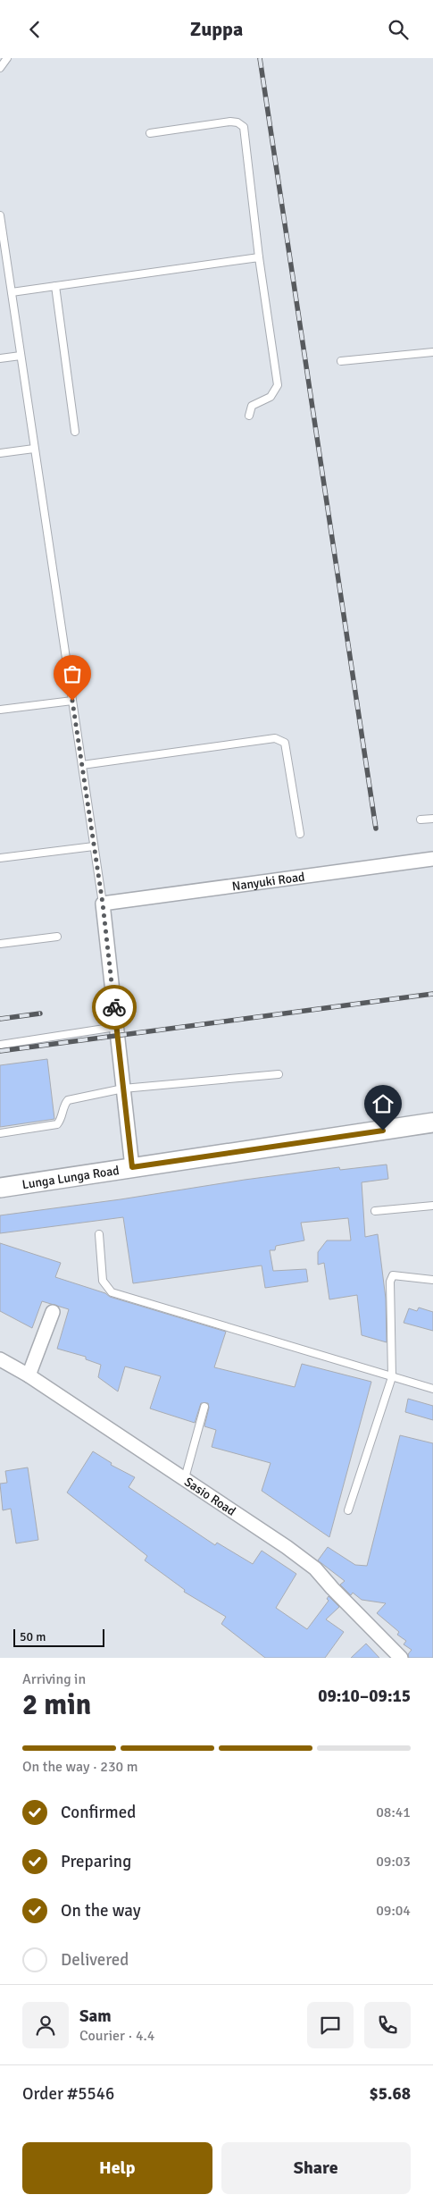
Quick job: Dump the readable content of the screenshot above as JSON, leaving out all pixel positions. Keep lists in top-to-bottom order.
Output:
{
  "streets": {
    "main road": ["Lunga Lunga Road"],
    "street": ["Nanyuki Road", "Sasio Road"]
  },
  "scale_bar": "50 m",
  "page": {
    "header": "Zuppa",
    "scale": "50 m",
    "heading": ["2 min", "Arriving in", "09:10–09:15"],
    "panel": [
      "Sam",
      "Courier · 4.4",
      "Order #5546",
      "$5.68"
    ],
    "bar": "On the way · 230 m",
    "list": [
      ["Confirmed", "08:41"],
      ["Preparing", "09:03"],
      ["On the way", "09:04"],
      "Delivered"
    ],
    "buttons": ["Help", "Share"]
  }
}
